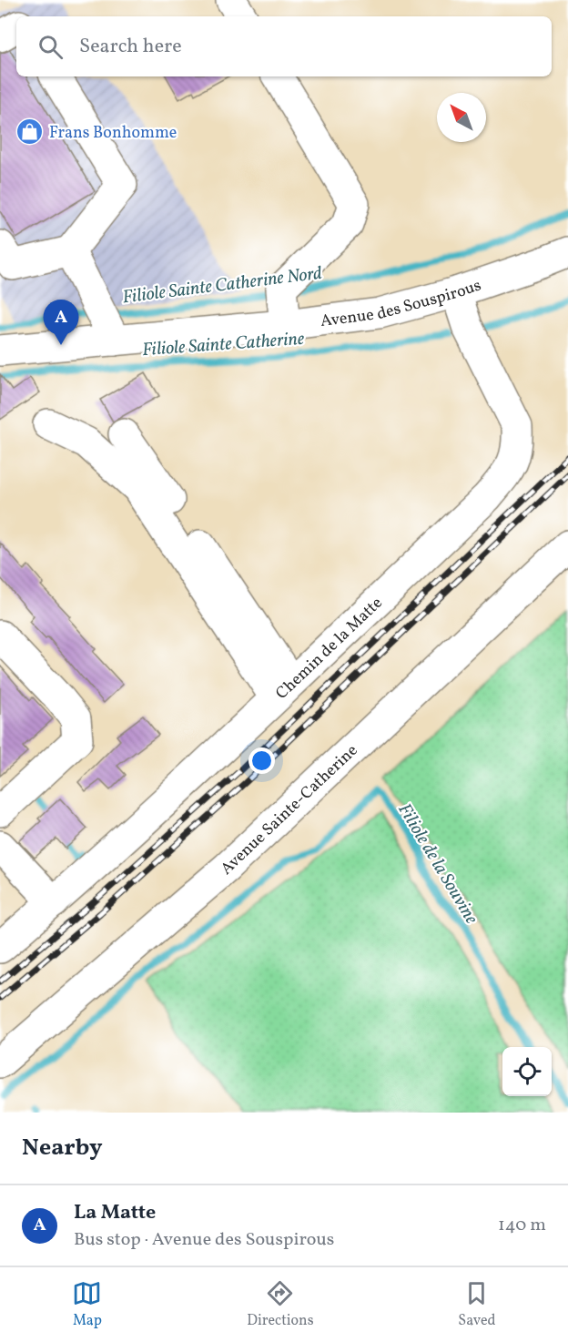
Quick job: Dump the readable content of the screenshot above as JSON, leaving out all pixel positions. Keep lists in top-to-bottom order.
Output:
{
  "streets": {
    "main road": ["Avenue des Souspirous", "Chemin de la Matte", "Avenue Sainte-Catherine"]
  },
  "crossings": [
    ["Avenue des Souspirous", "Chemin de la Matte"]
  ],
  "water": ["Filiole Sainte Catherine Nord", "Filiole Sainte Catherine", "Filiole de la Souvine"],
  "places": {
    "shop": ["Frans Bonhomme"]
  },
  "north": "top left",
  "page": {
    "search": "Search here",
    "pins": "A",
    "heading": "Nearby",
    "list": [
      {
        "mark": "A",
        "name": "La Matte",
        "note": "Bus stop · Avenue des Souspirous",
        "value": "140 m"
      }
    ],
    "nav": ["Map", "Directions", "Saved"]
  }
}
